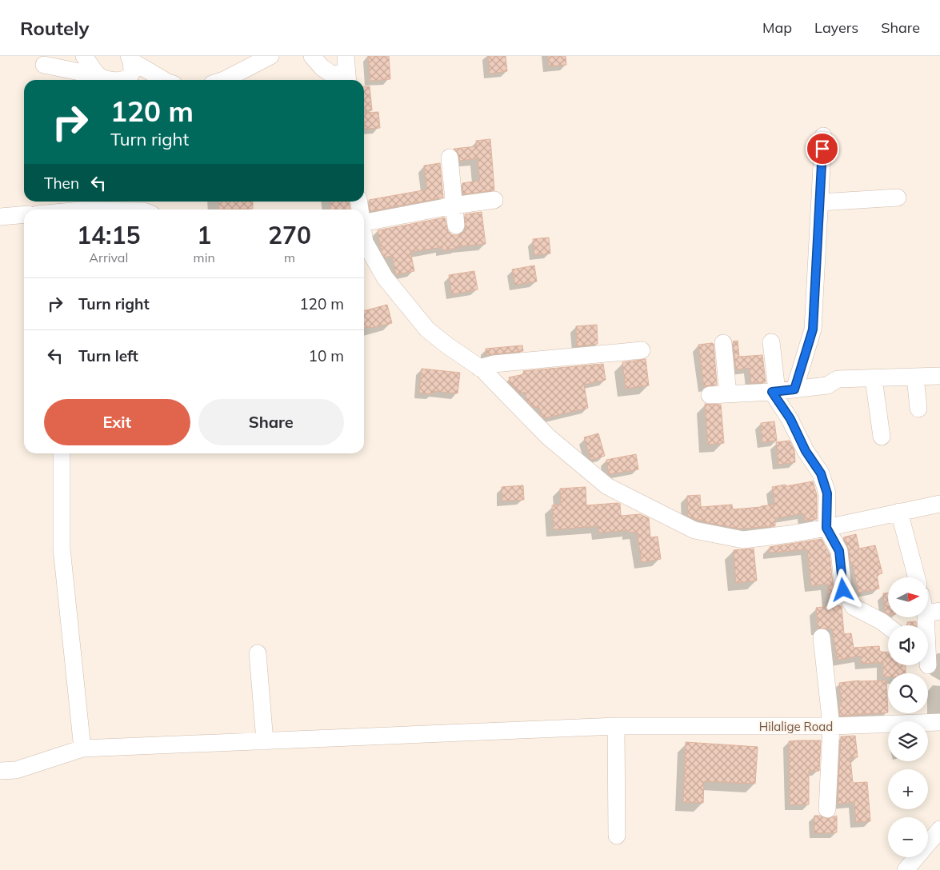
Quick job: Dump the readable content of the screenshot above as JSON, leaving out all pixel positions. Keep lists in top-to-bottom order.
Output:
{
  "streets": {
    "street": ["Hilalige Road"]
  },
  "north": "right",
  "page": {
    "header": "Routely",
    "nav": ["Map", "Layers", "Share"],
    "turn": ["120 m", "Turn right"],
    "then": "Then",
    "eta": [
      "14:15",
      "Arrival",
      "1",
      "min",
      "270",
      "m"
    ],
    "list": [
      {
        "name": "Turn right",
        "value": "120 m"
      },
      {
        "name": "Turn left",
        "value": "10 m"
      }
    ],
    "buttons": ["Exit", "Share"],
    "map_buttons": ["+", "−"]
  }
}
